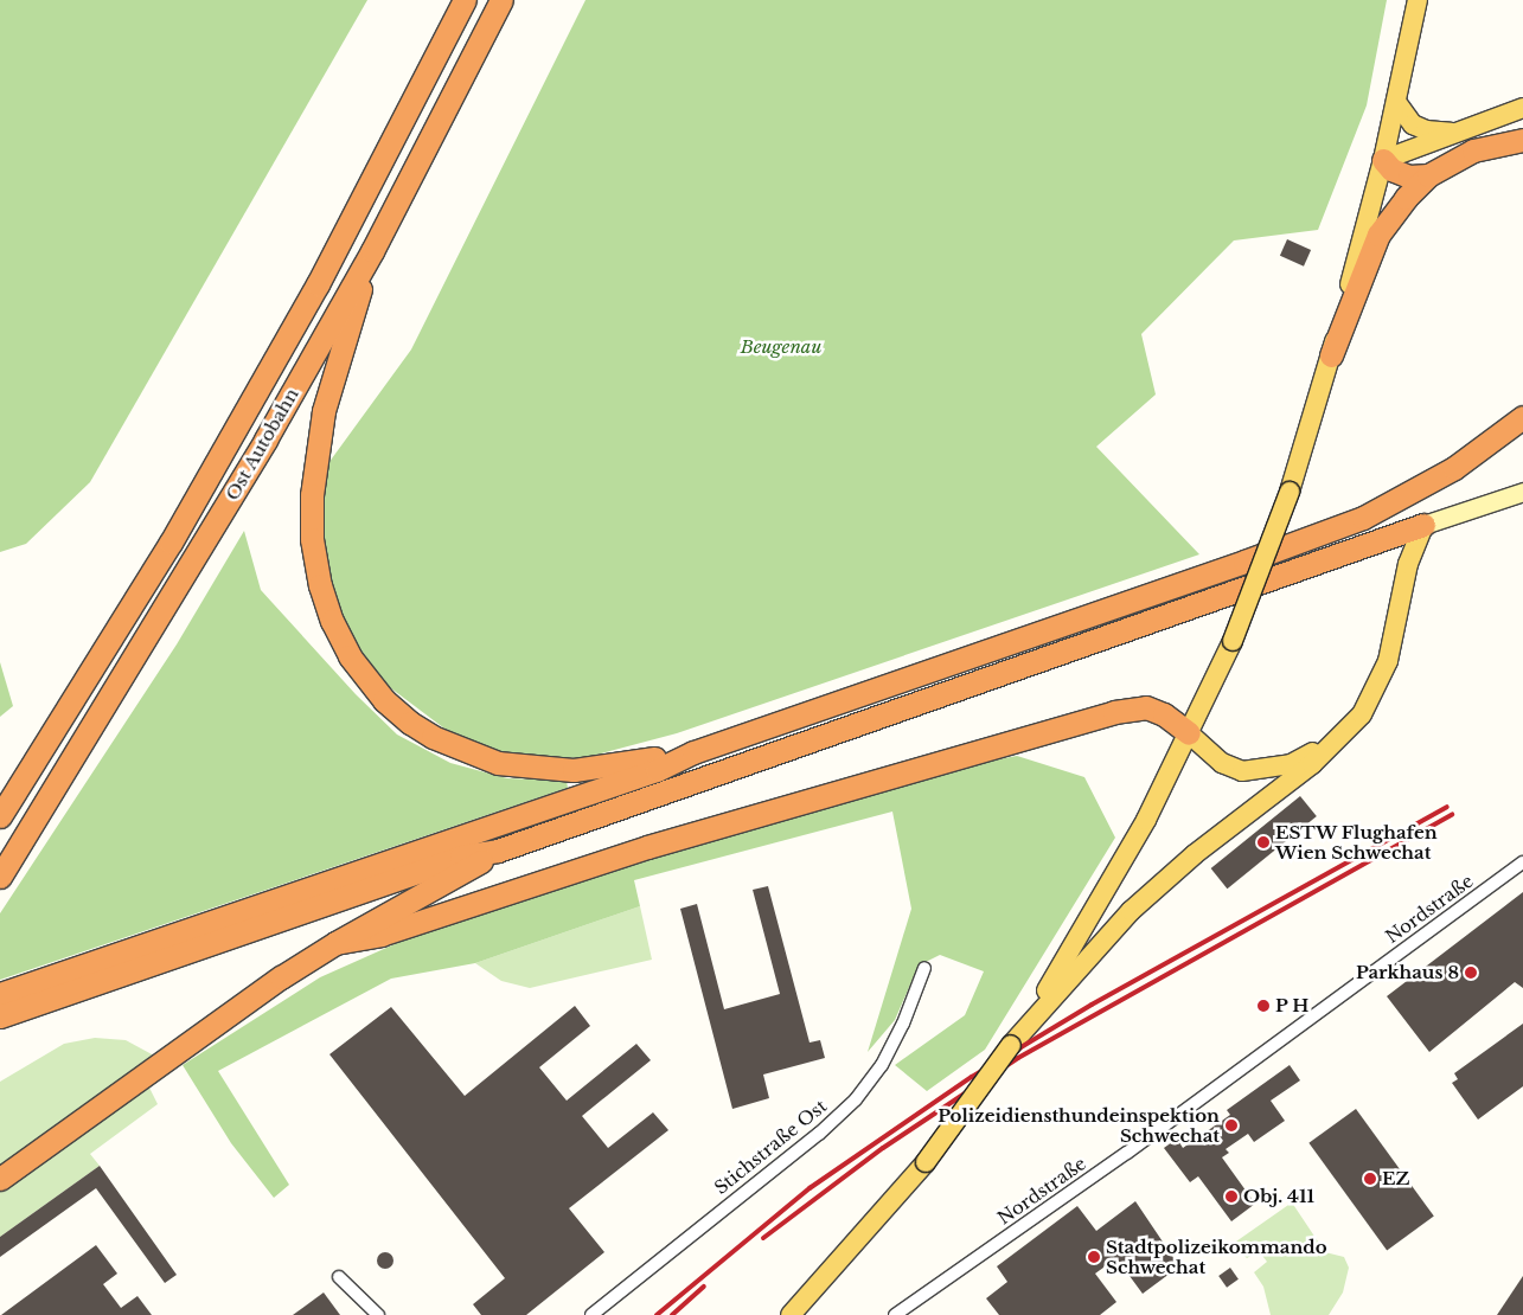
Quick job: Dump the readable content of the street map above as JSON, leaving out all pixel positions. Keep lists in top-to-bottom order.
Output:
{
  "streets": {
    "highway": ["Ost Autobahn"],
    "street": ["Nordstraße", "Stichstraße Ost"]
  },
  "parks": ["Beugenau"],
  "places": [
    "ESTW Flughafen Wien Schwechat",
    "Parkhaus 8",
    "P H",
    "Polizeidiensthundeinspektion Schwechat",
    "EZ",
    "Obj. 411",
    "Stadtpolizeikommando Schwechat"
  ]
}
